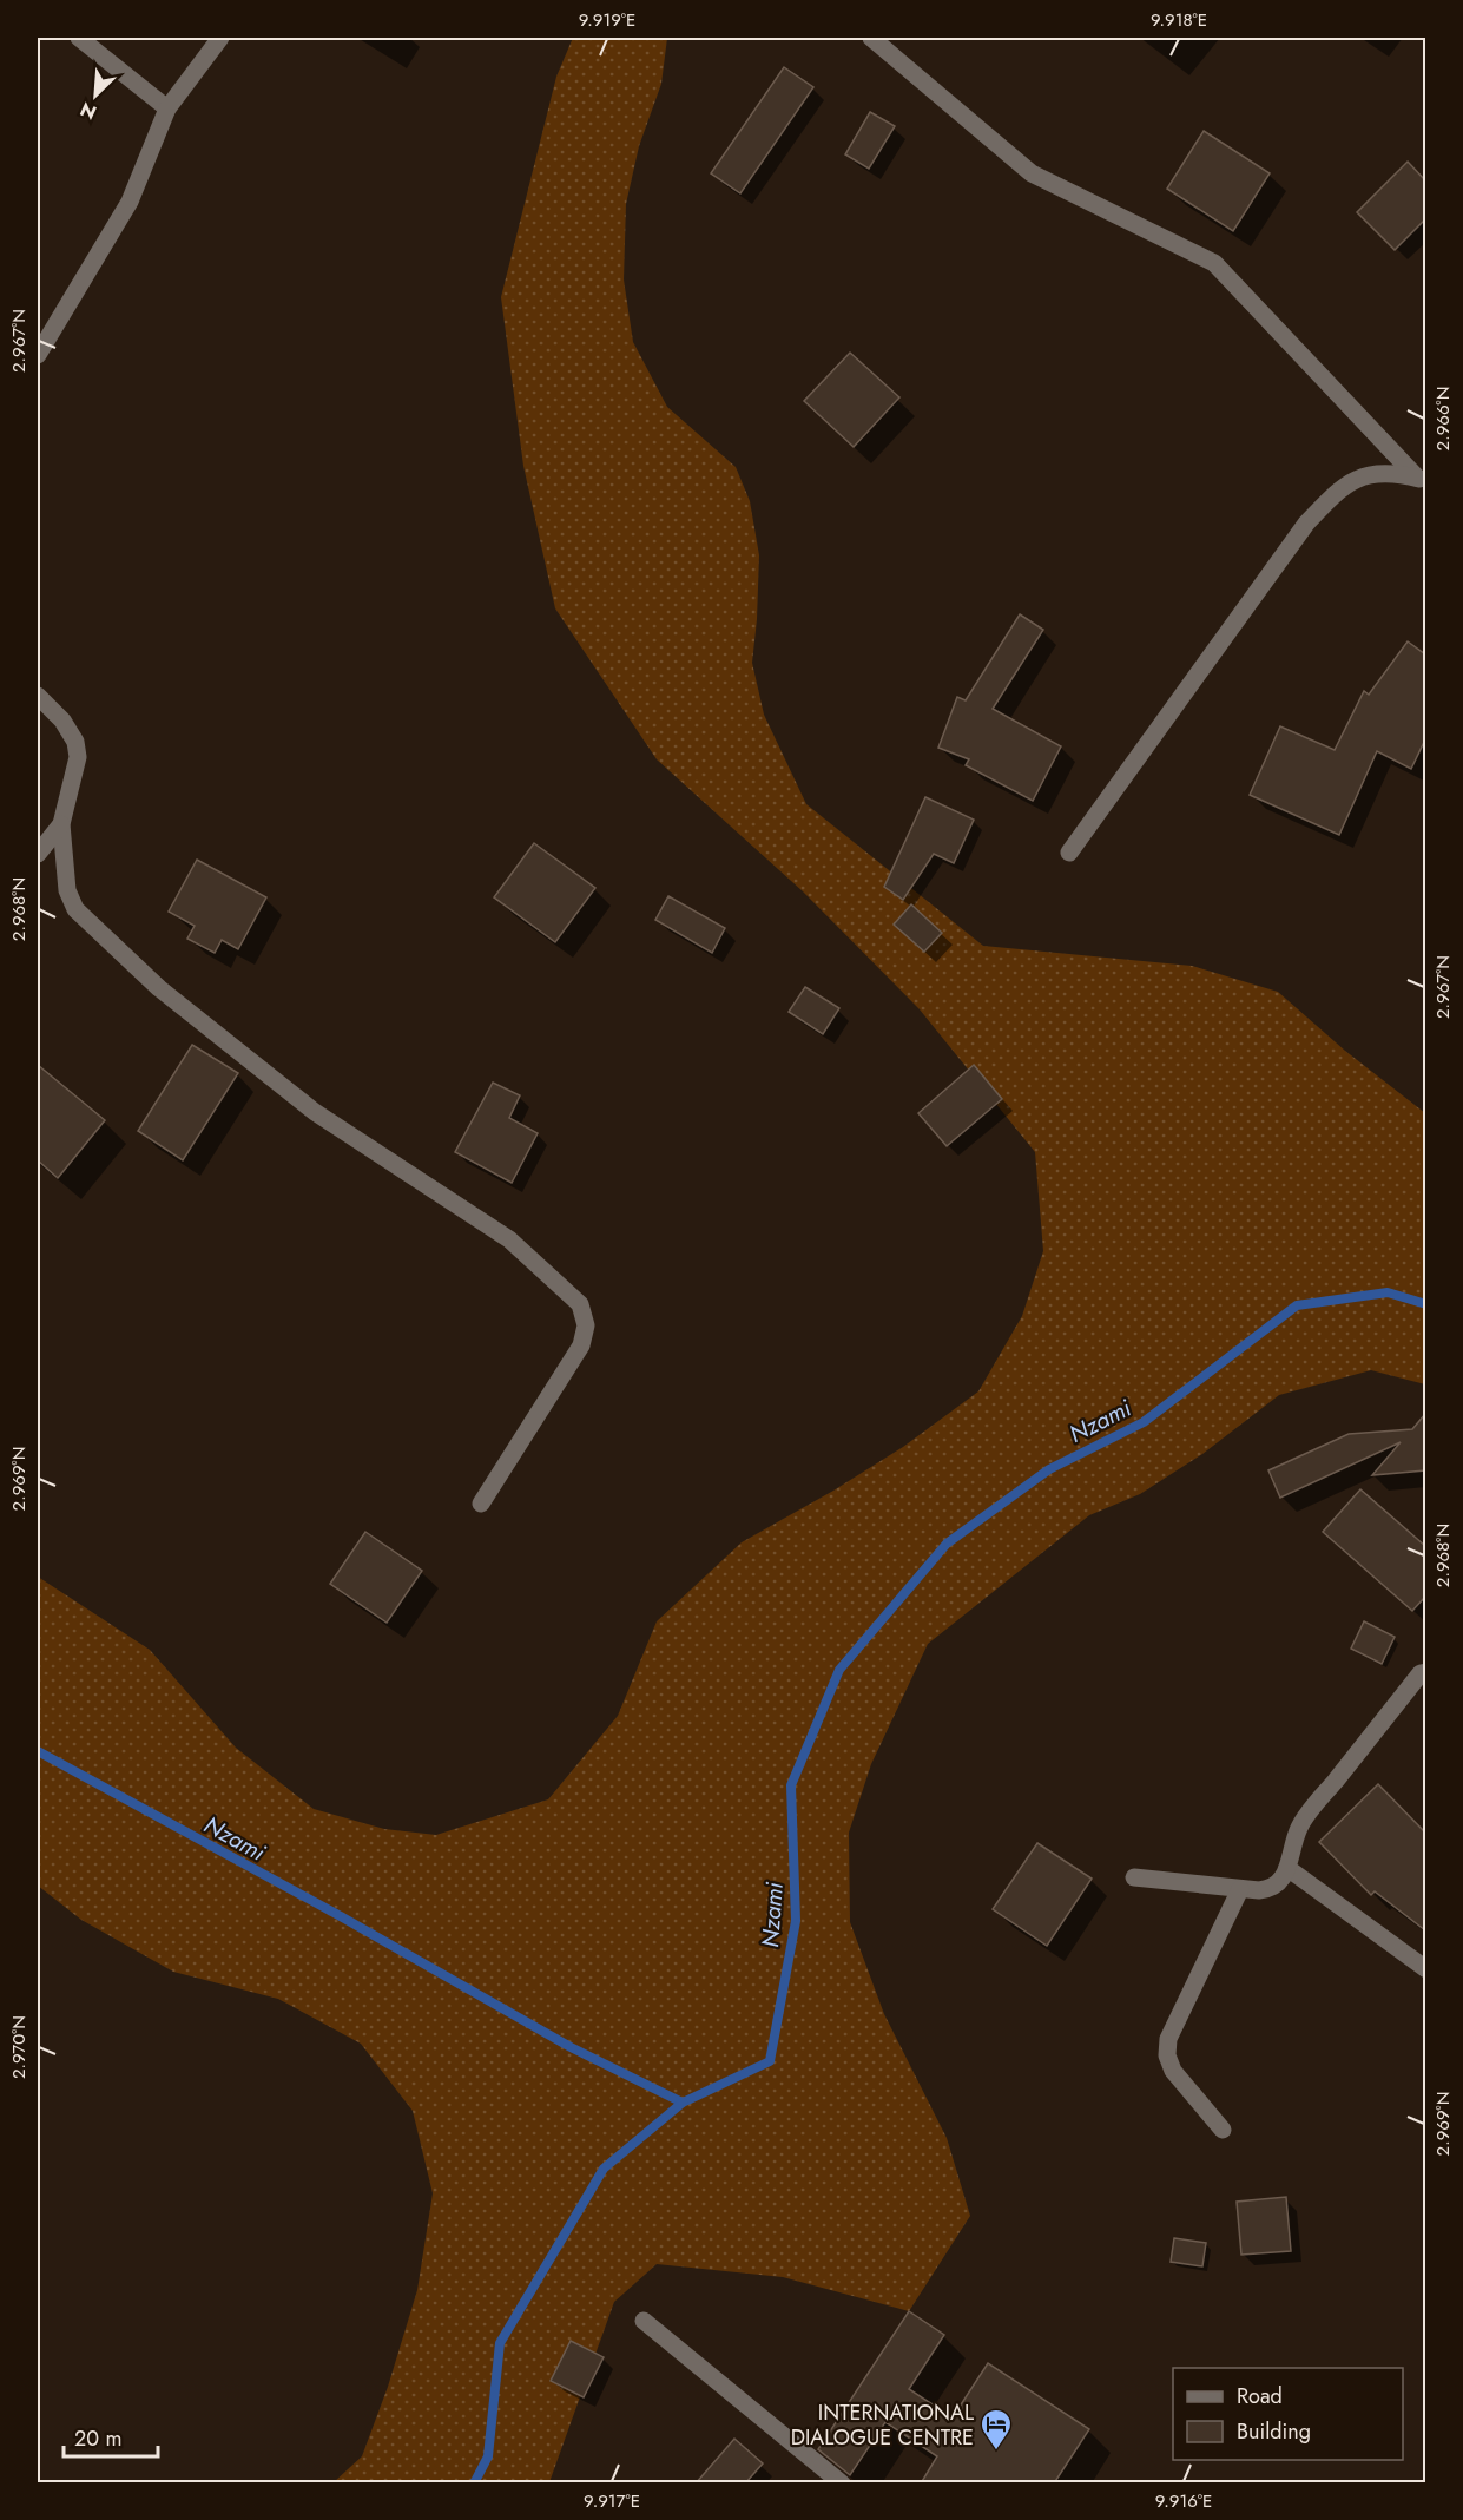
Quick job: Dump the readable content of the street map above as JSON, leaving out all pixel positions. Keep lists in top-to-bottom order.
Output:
{
  "water": ["Nzami"],
  "places": {
    "hotel": ["INTERNATIONAL DIALOGUE CENTRE"]
  },
  "legend": ["Road", "Building"],
  "scale_bar": "20 m",
  "north": "bottom left",
  "coordinates": [
    "9.919°E",
    "9.918°E",
    "2.967°N",
    "2.966°N",
    "2.968°N",
    "2.969°N",
    "2.970°N",
    "9.917°E",
    "9.916°E"
  ]
}
